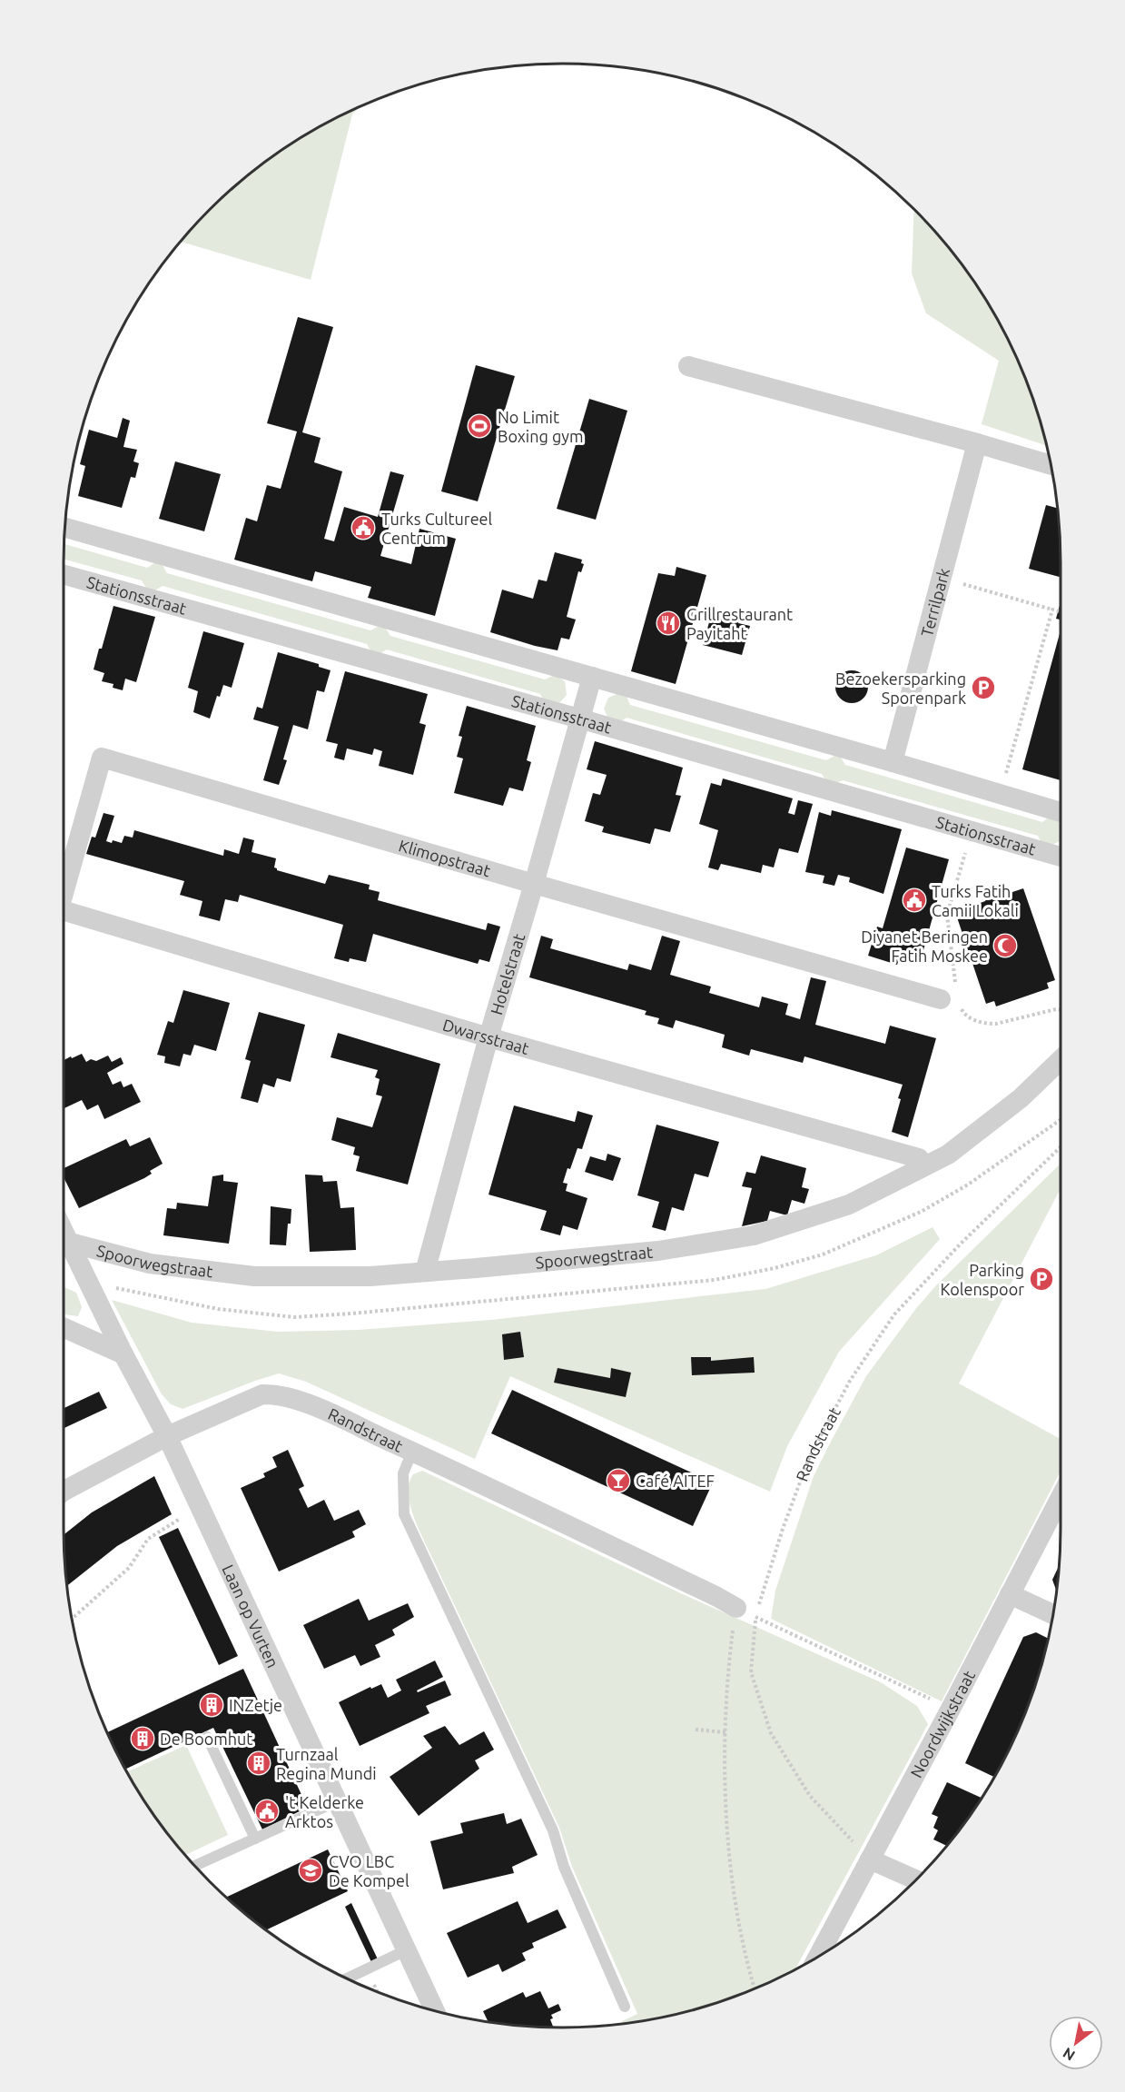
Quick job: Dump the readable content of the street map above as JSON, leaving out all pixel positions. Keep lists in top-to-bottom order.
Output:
{
  "streets": {
    "street": [
      "Stationsstraat",
      "Terrilpark",
      "Klimopstraat",
      "Hotelstraat",
      "Dwarsstraat",
      "Spoorwegstraat",
      "Randstraat",
      "Laan op Vurten",
      "Noordwijkstraat"
    ]
  },
  "crossings": [
    ["Stationsstraat", "Hotelstraat"],
    ["Klimopstraat", "Hotelstraat"],
    ["Hotelstraat", "Dwarsstraat"],
    ["Hotelstraat", "Spoorwegstraat"],
    ["Spoorwegstraat", "Laan op Vurten"],
    ["Randstraat", "Laan op Vurten"],
    ["Randstraat", "Noordwijkstraat"]
  ],
  "places": {
    "sports": ["No Limit Boxing gym"],
    "public building": ["Turks Cultureel Centrum", "Turks Fatih Camii Lokali", "'t Kelderke Arktos"],
    "restaurant": ["Grillrestaurant Payitaht"],
    "parking": ["Bezoekersparking Sporenpark", "Parking Kolenspoor"],
    "mosque": ["Diyanet Beringen Fatih Moskee"],
    "bar": ["Café AITEF"],
    "building": ["INZetje", "De Boomhut", "Turnzaal Regina Mundi"],
    "school or university": ["CVO LBC De Kompel"]
  },
  "north": "bottom left"
}
